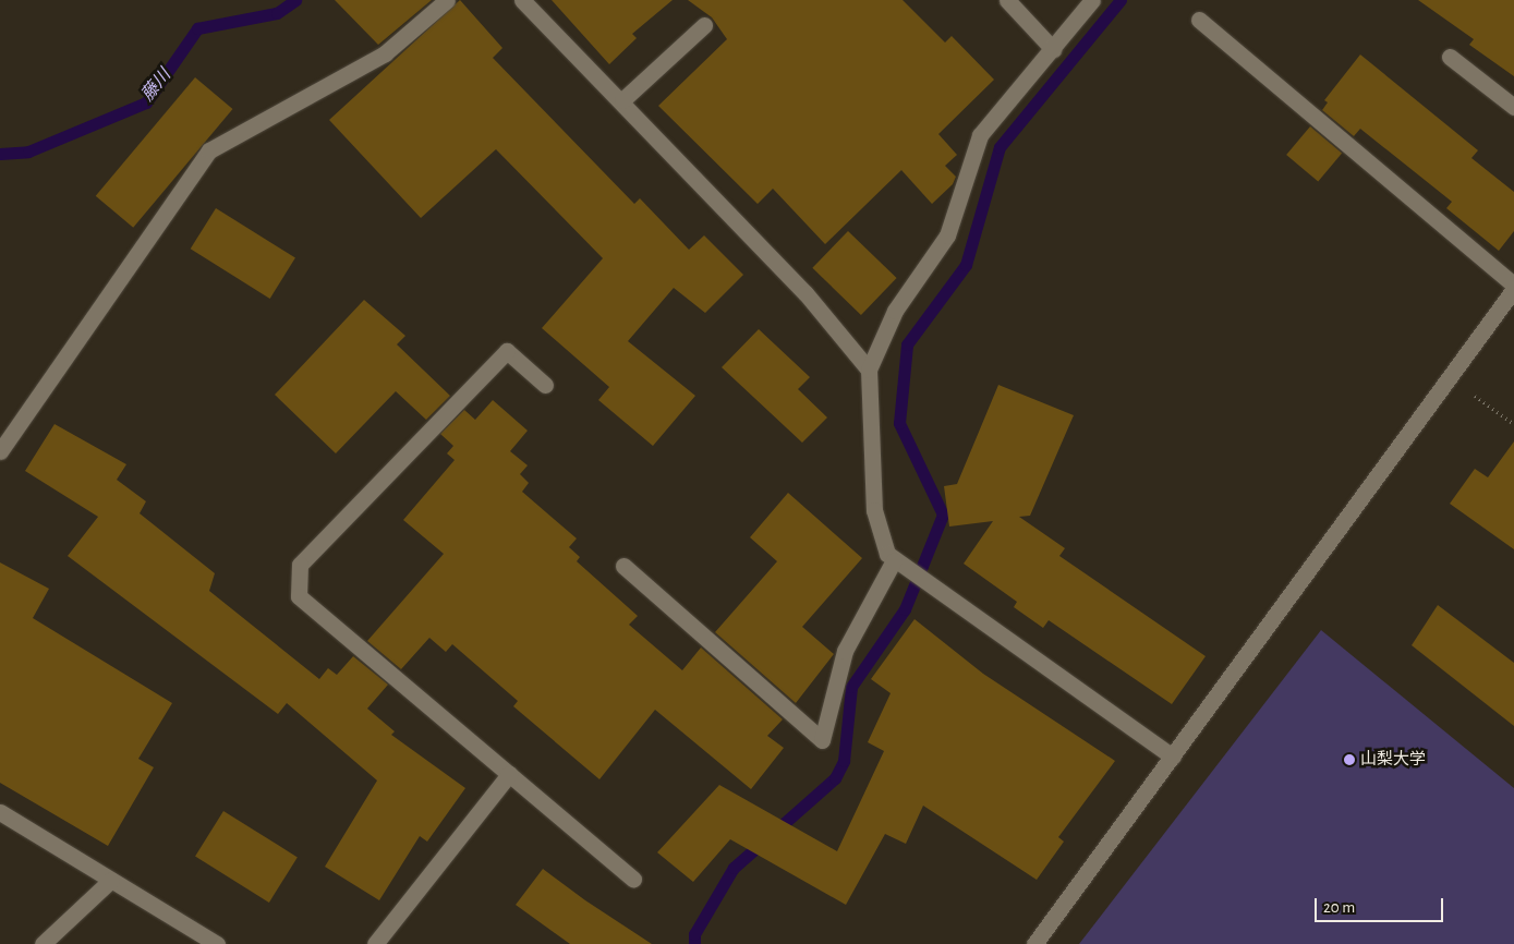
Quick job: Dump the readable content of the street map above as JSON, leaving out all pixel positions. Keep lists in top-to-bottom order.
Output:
{
  "water": ["藤川"],
  "places": ["山梨大学"],
  "scale_bar": "20 m"
}
